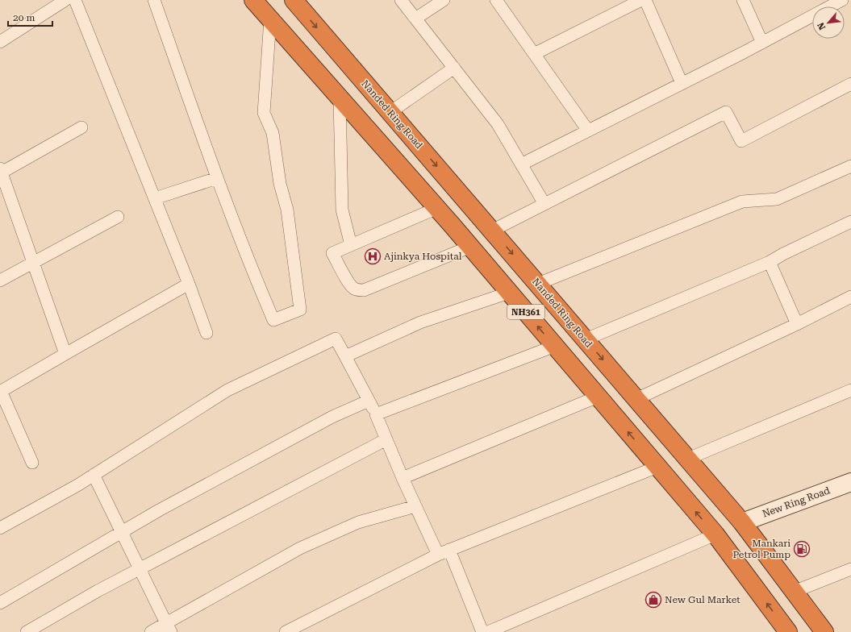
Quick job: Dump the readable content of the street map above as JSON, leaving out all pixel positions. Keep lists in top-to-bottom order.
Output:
{
  "streets": {
    "highway": ["Nanded Ring Road", "NH361"],
    "street": ["New Ring Road"]
  },
  "crossings": [
    ["Nanded Ring Road", "New Ring Road"]
  ],
  "places": {
    "hospital": ["Ajinkya Hospital"],
    "fuel station": ["Mankari Petrol Pump"],
    "shop": ["New Gul Market"]
  },
  "scale_bar": "20 m",
  "north": "bottom left"
}
